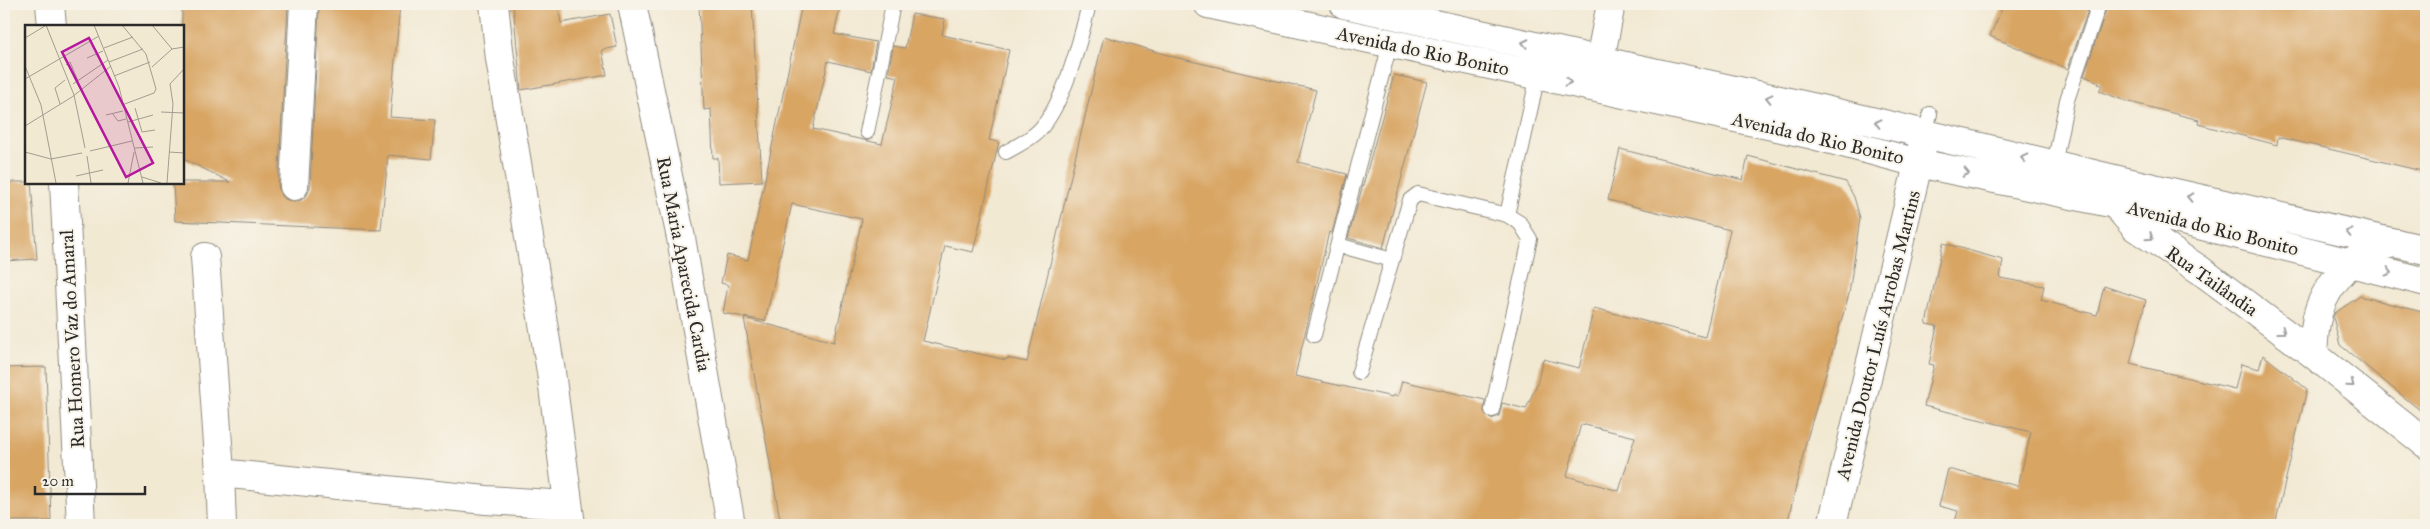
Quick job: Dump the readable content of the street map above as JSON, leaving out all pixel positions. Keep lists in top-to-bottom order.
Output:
{
  "streets": {
    "street": [
      "Avenida do Rio Bonito",
      "Rua Maria Aparecida Cardia",
      "Rua Tailândia",
      "Avenida Doutor Luís Arrobas Martins",
      "Rua Homero Vaz do Amaral"
    ]
  },
  "crossings": [
    ["Avenida do Rio Bonito", "Rua Tailândia"],
    ["Avenida do Rio Bonito", "Avenida Doutor Luís Arrobas Martins"]
  ],
  "one_way": ["Rua Tailândia"],
  "scale_bar": "20 m"
}
